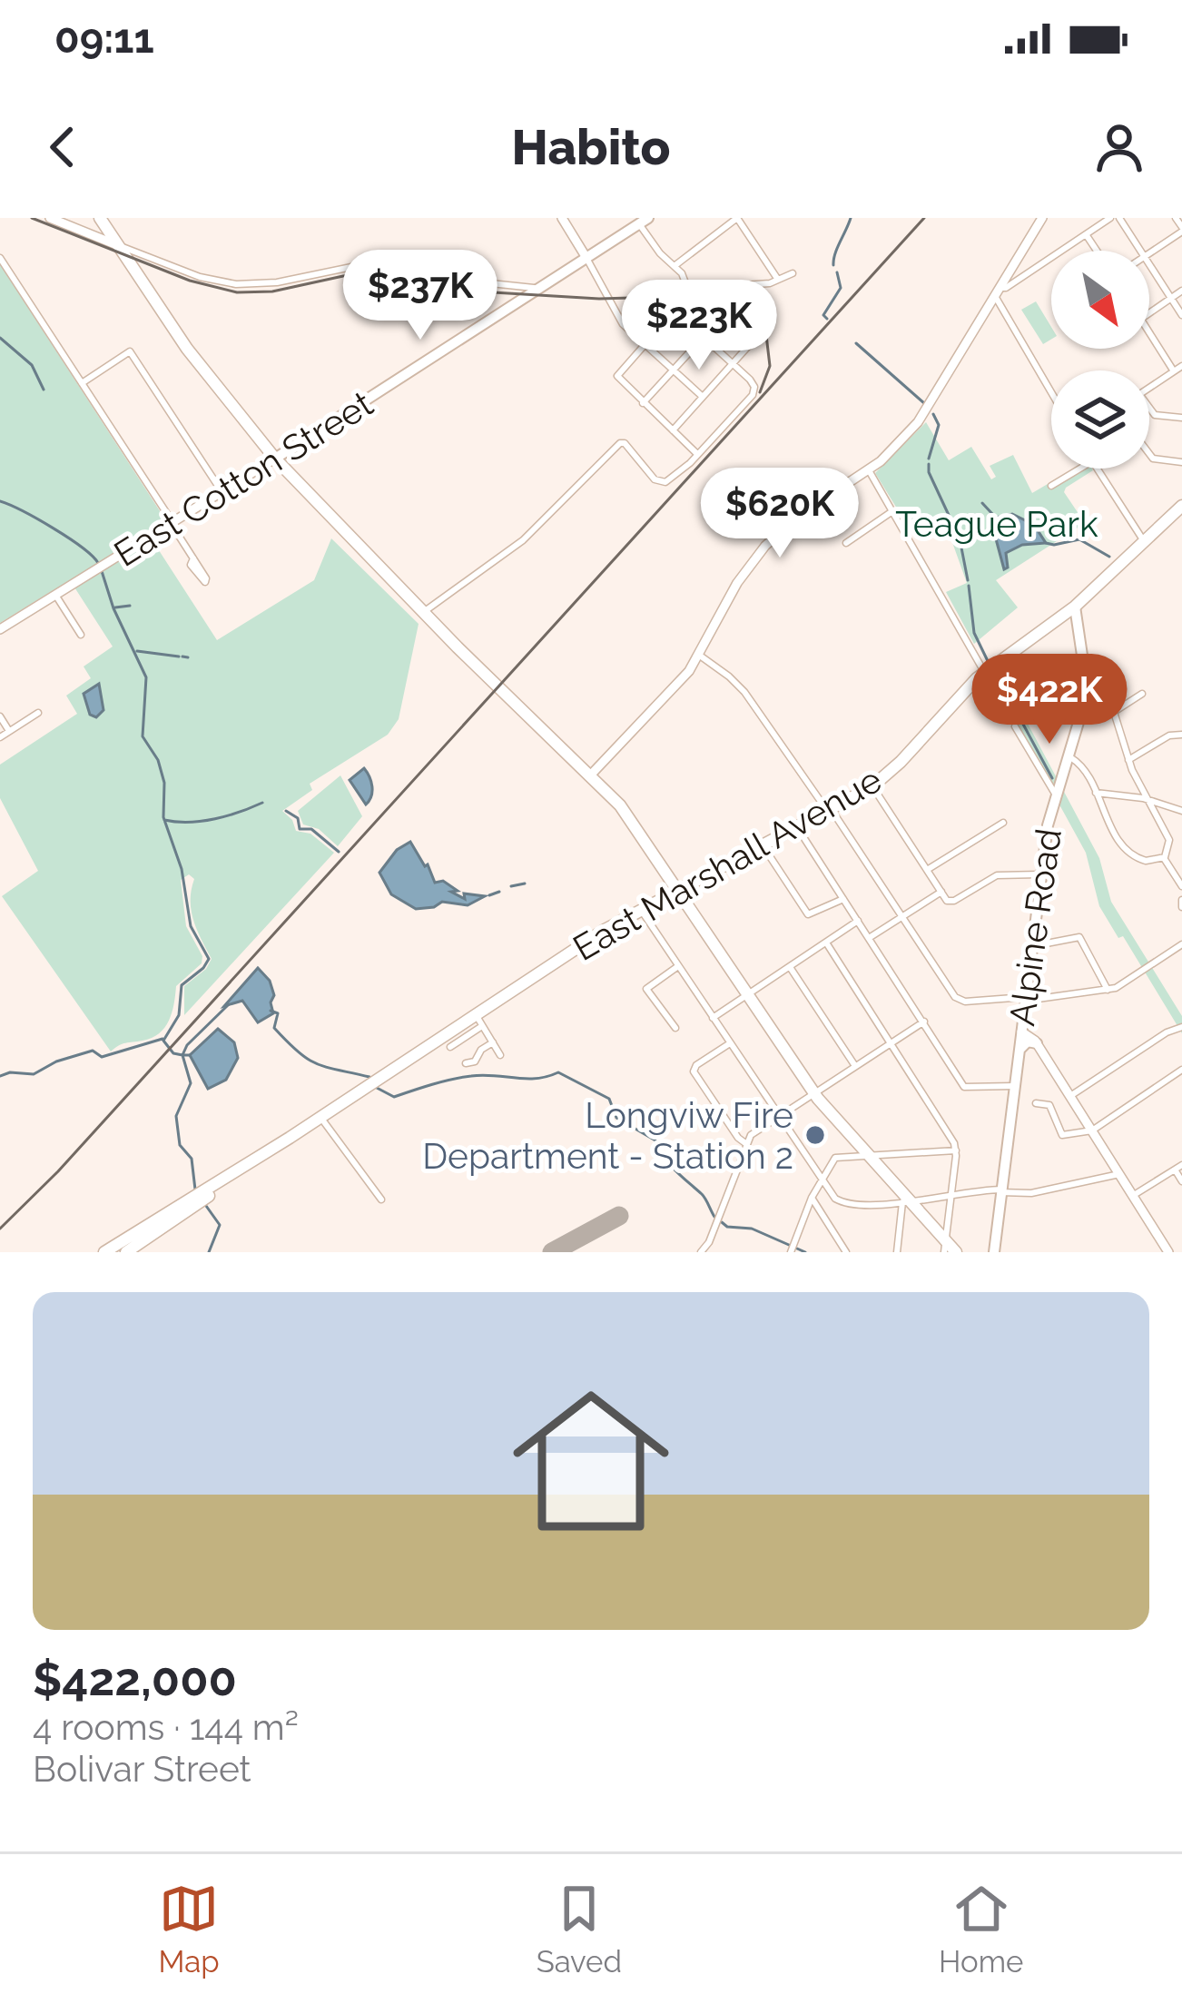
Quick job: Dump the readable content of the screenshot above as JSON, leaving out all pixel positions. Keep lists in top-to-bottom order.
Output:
{
  "streets": {
    "main road": ["East Cotton Street", "East Marshall Avenue", "Alpine Road"]
  },
  "crossings": [
    ["East Marshall Avenue", "Alpine Road"]
  ],
  "parks": ["Teague Park"],
  "places": ["Longviw Fire Department - Station 2"],
  "north": "bottom right",
  "page": {
    "status": "09:11",
    "header": "Habito",
    "price": [
      "$237K",
      "$223K",
      "$620K",
      "$422K"
    ],
    "list": [
      {
        "name": "$422,000",
        "note": "4 rooms · 144 m² · Bolivar Street"
      }
    ],
    "tabs": ["Map", "Saved", "Home"]
  }
}
